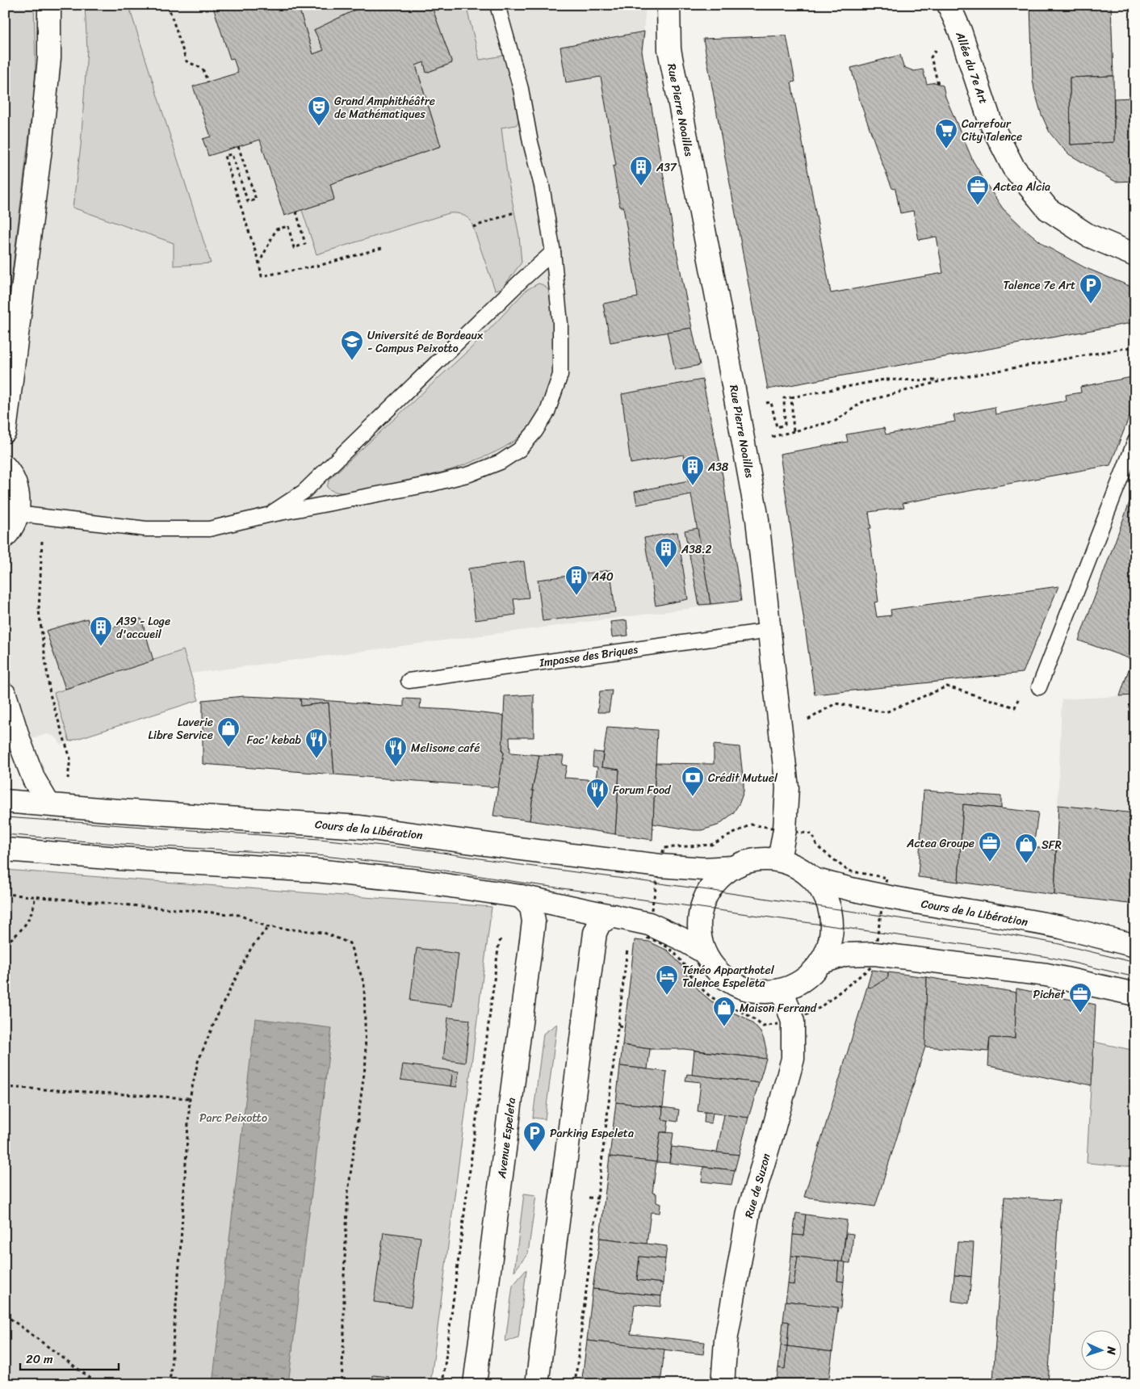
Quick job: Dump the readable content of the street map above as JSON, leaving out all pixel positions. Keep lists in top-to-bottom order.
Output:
{
  "streets": {
    "street": [
      "Allée du 7e Art",
      "Rue Pierre Noailles",
      "Cours de la Libération",
      "Avenue Espeleta",
      "Rue de Suzon"
    ],
    "lane": ["Impasse des Briques"]
  },
  "crossings": [
    ["Rue Pierre Noailles", "Impasse des Briques"],
    ["Rue Pierre Noailles", "Cours de la Libération"],
    ["Rue Pierre Noailles", "Rue de Suzon"],
    ["Cours de la Libération", "Rue de Suzon"]
  ],
  "parks": ["Parc Peixotto"],
  "places": {
    "theatre": ["Grand Amphithéâtre de Mathématiques"],
    "supermarket": ["Carrefour City Talence"],
    "building": [
      "A37",
      "A38",
      "A38.2",
      "A40",
      "A39 - Loge d'accueil"
    ],
    "office": ["Actea Alcia", "Actea Groupe", "Pichet"],
    "parking": ["Talence 7e Art", "Parking Espeleta"],
    "school or university": ["Université de Bordeaux - Campus Peixotto"],
    "shop": ["Laverie Libre Service", "SFR", "Maison Ferrand"],
    "restaurant": ["Fac' kebab", "Melisone café", "Forum Food"],
    "bank": ["Crédit Mutuel"],
    "hotel": ["Ténéo Apparthotel Talence Espeleta"]
  },
  "scale_bar": "20 m",
  "north": "right"
}
